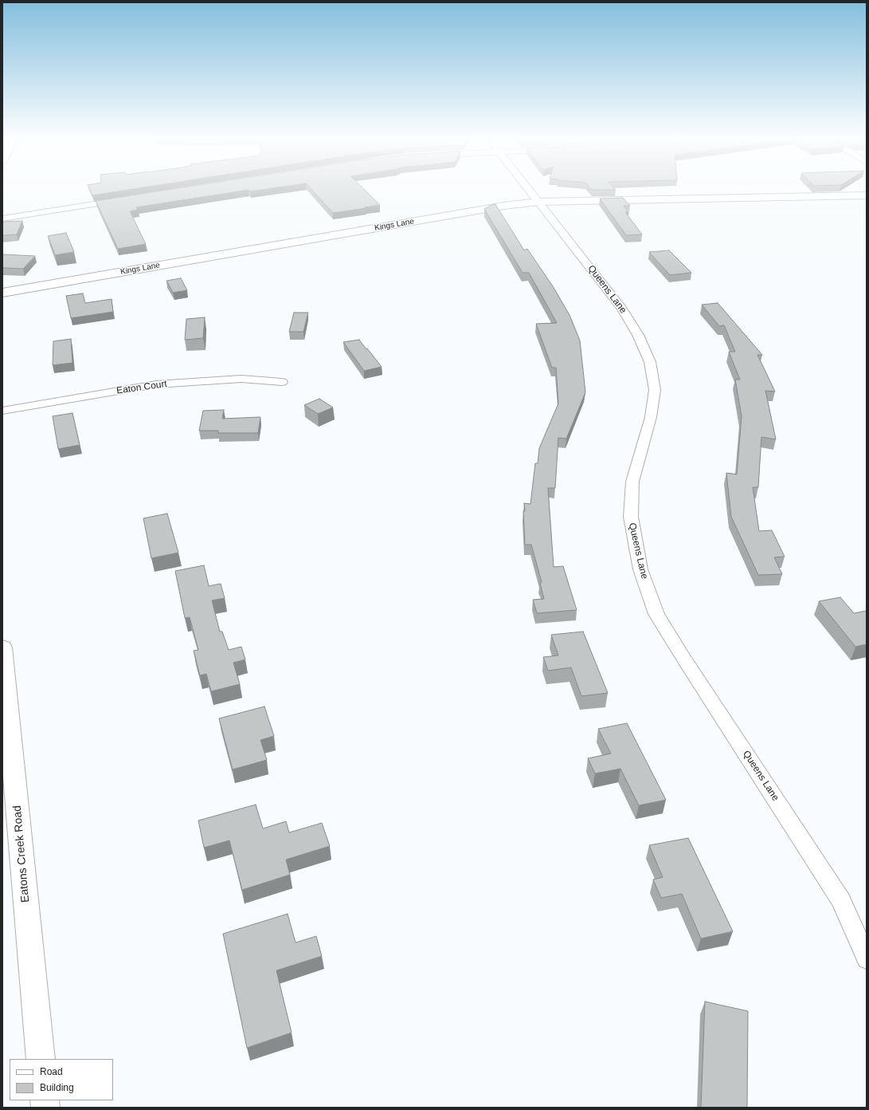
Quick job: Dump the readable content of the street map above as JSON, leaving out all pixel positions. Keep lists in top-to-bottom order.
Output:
{
  "streets": {
    "street": [
      "Kings Lane",
      "Queens Lane",
      "Eaton Court",
      "Eatons Creek Road"
    ]
  },
  "crossings": [
    ["Kings Lane", "Queens Lane"]
  ],
  "legend": ["Road", "Building"]
}
